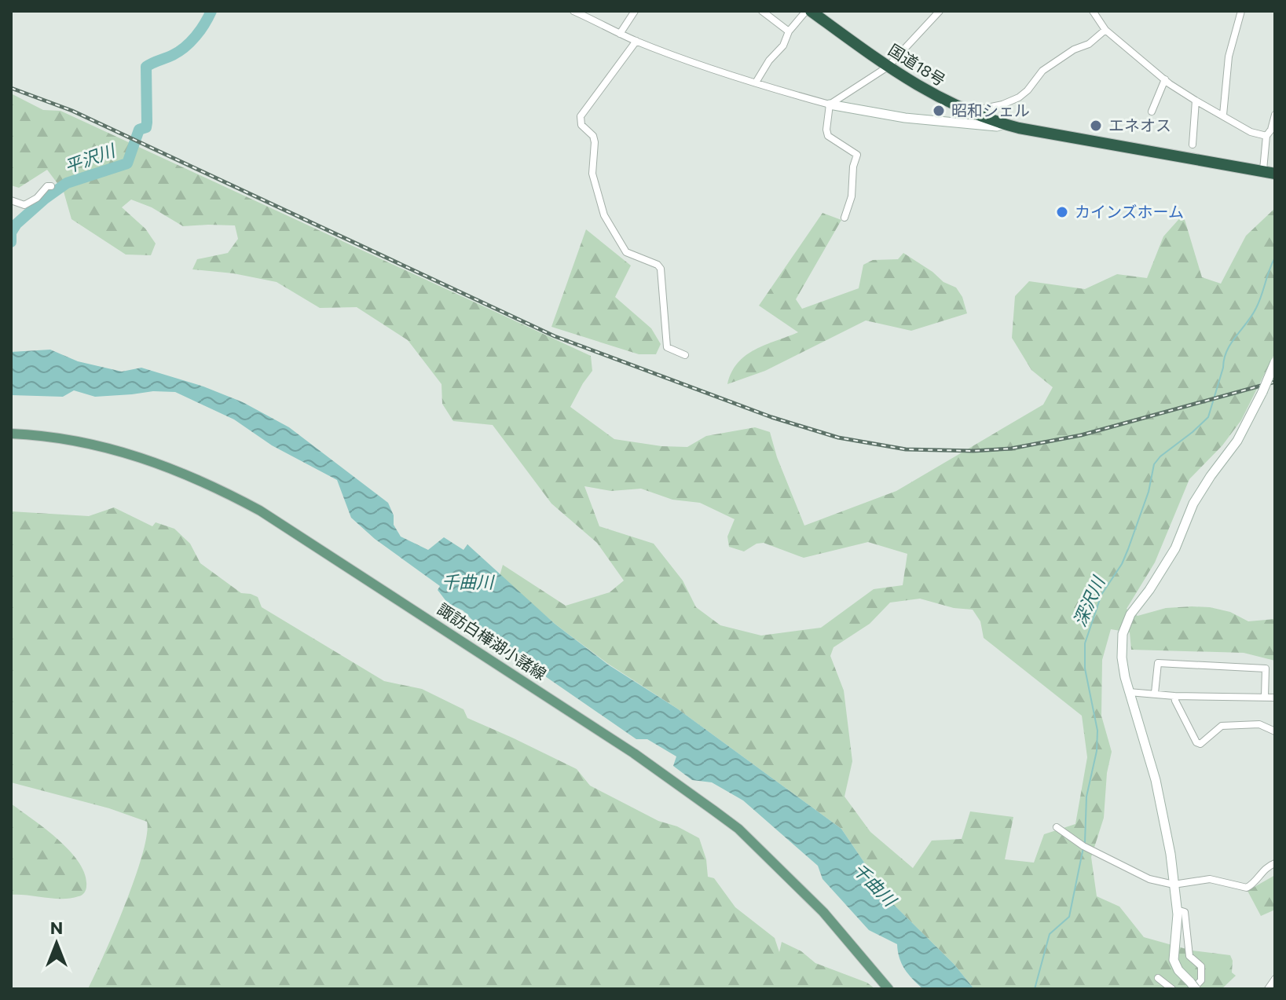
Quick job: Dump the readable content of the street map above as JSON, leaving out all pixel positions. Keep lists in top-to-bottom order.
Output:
{
  "streets": {
    "highway": ["国道18号"],
    "main road": ["諏訪白樺湖小諸線"]
  },
  "water": ["平沢川", "千曲川", "深沢川"],
  "places": ["昭和シェル", "エネオス", "カインズホーム"],
  "north": "top"
}
